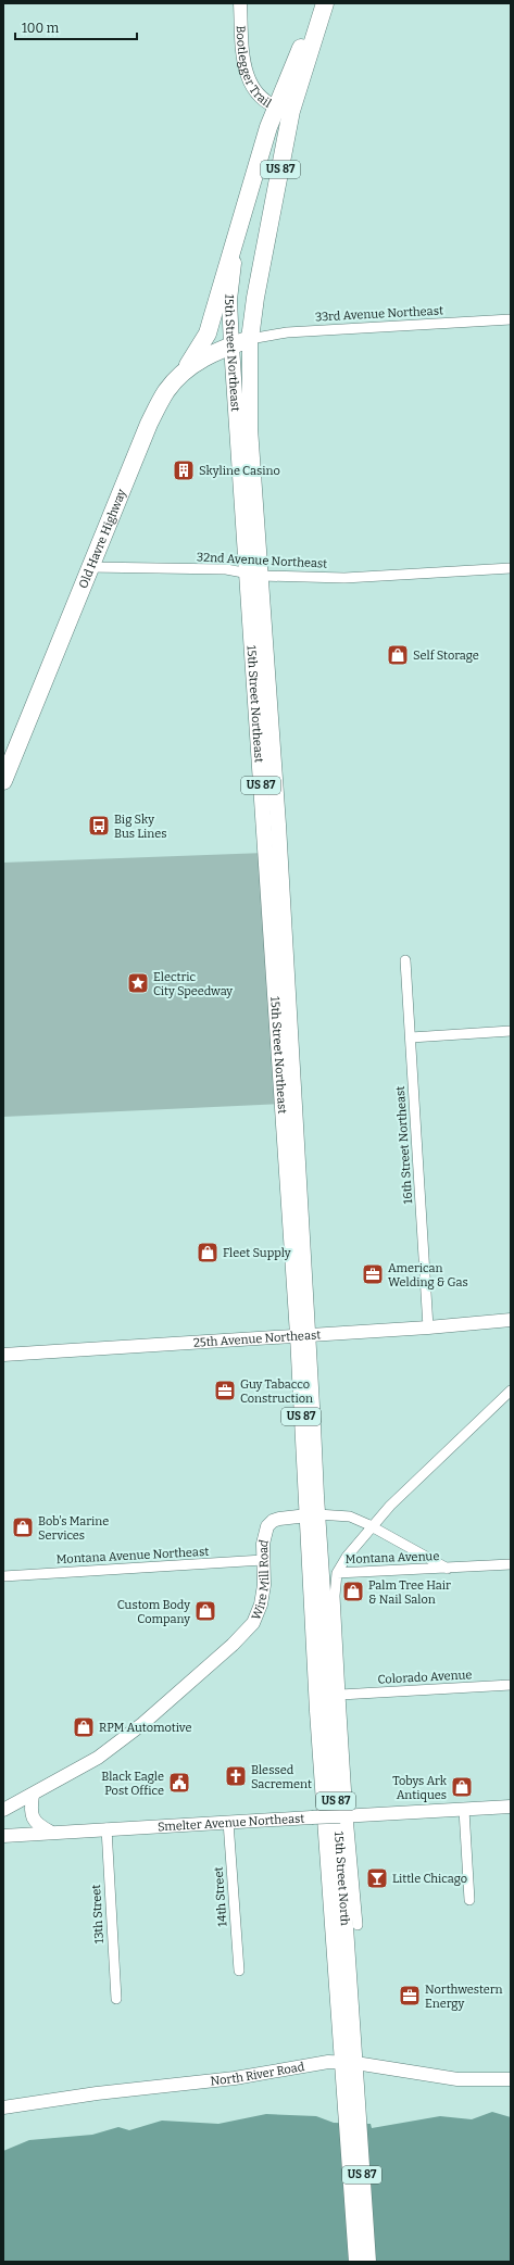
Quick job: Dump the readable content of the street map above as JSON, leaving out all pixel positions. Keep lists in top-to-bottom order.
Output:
{
  "streets": {
    "highway": ["US 87", "15th Street Northeast", "Old Havre Highway"],
    "main road": ["15th Street North"],
    "street": [
      "Bootlegger Trail",
      "33rd Avenue Northeast",
      "32nd Avenue Northeast",
      "16th Street Northeast",
      "25th Avenue Northeast",
      "Montana Avenue Northeast",
      "Montana Avenue",
      "Wire Mill Road",
      "Colorado Avenue",
      "Smelter Avenue Northeast",
      "14th Street",
      "13th Street",
      "North River Road"
    ]
  },
  "crossings": [
    ["Bootlegger Trail", "15th Street Northeast"],
    ["33rd Avenue Northeast", "15th Street Northeast"],
    ["33rd Avenue Northeast", "Old Havre Highway"],
    ["15th Street Northeast", "Old Havre Highway"],
    ["15th Street Northeast", "32nd Avenue Northeast"],
    ["15th Street Northeast", "25th Avenue Northeast"],
    ["15th Street Northeast", "15th Street North"],
    ["Old Havre Highway", "32nd Avenue Northeast"],
    ["16th Street Northeast", "25th Avenue Northeast"],
    ["Montana Avenue Northeast", "Wire Mill Road"],
    ["Montana Avenue", "Wire Mill Road"],
    ["Montana Avenue", "15th Street North"],
    ["Wire Mill Road", "15th Street North"],
    ["Colorado Avenue", "15th Street North"],
    ["Smelter Avenue Northeast", "15th Street North"],
    ["Smelter Avenue Northeast", "14th Street"],
    ["Smelter Avenue Northeast", "13th Street"],
    ["15th Street North", "North River Road"]
  ],
  "places": {
    "building": ["Skyline Casino"],
    "shop": [
      "Self Storage",
      "Fleet Supply",
      "Bob's Marine Services",
      "Palm Tree Hair & Nail Salon",
      "Custom Body Company",
      "RPM Automotive",
      "Tobys Ark Antiques"
    ],
    "bus stop": ["Big Sky Bus Lines"],
    "place": ["Electric City Speedway"],
    "office": ["American Welding & Gas", "Guy Tabacco Construction", "Northwestern Energy"],
    "church": ["Blessed Sacrement"],
    "public building": ["Black Eagle Post Office"],
    "bar": ["Little Chicago"]
  },
  "scale_bar": "100 m"
}
